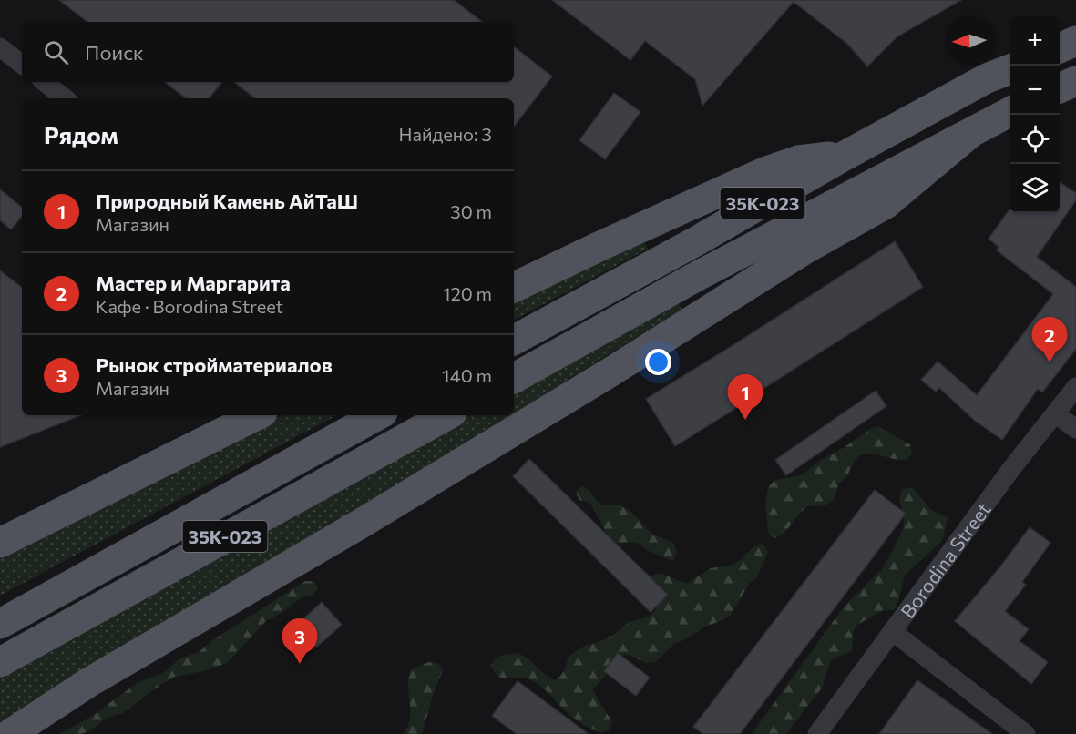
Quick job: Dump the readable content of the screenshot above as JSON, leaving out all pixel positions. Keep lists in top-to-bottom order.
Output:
{
  "streets": {
    "main road": ["35К-023"],
    "street": ["Borodina Street"]
  },
  "north": "left",
  "page": {
    "map_buttons": ["+", "−"],
    "search": "Поиск",
    "heading": ["Рядом", "Найдено: 3"],
    "list": [
      {
        "mark": "1",
        "name": "Природный Камень АйТаШ",
        "note": "Магазин",
        "value": "30 m"
      },
      {
        "mark": "2",
        "name": "Мастер и Маргарита",
        "note": "Кафе · Borodina Street",
        "value": "120 m"
      },
      {
        "mark": "3",
        "name": "Рынок стройматериалов",
        "note": "Магазин",
        "value": "140 m"
      }
    ],
    "pins": ["2", "1", "3"]
  }
}
